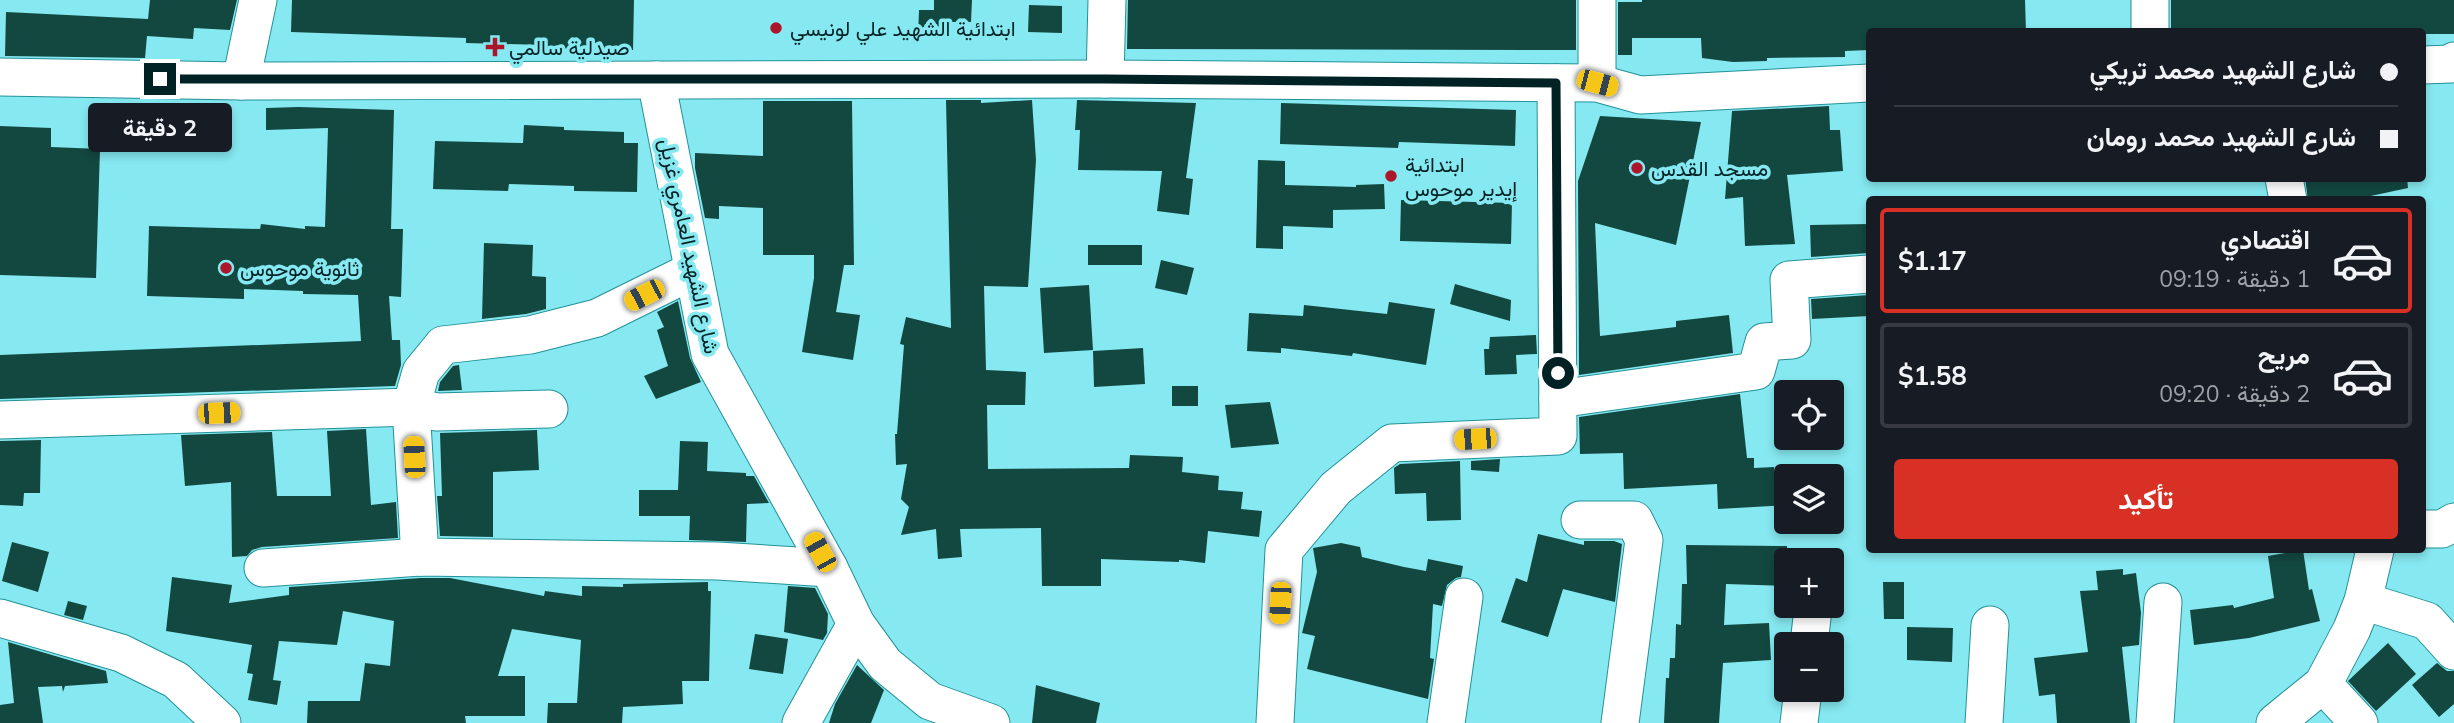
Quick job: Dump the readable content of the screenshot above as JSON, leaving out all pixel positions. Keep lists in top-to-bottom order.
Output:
{
  "streets": {
    "street": ["شارع الشهيد العامري غزيل"]
  },
  "places": {
    "other": [
      "ابتدائية الشهيد علي لونيسي",
      "مسجد القدس",
      "ابتدائية إيدير موحوس",
      "ثانوية موحوس"
    ],
    "health": ["صيدلية سالمي"]
  },
  "page": {
    "banner": ["شارع الشهيد محمد تريكي", "شارع الشهيد محمد رومان"],
    "bubble": "2 دقيقة",
    "list": [
      {
        "name": "اقتصادي",
        "note": "1 دقيقة · 09:19",
        "value": "$1.17"
      },
      {
        "name": "مريح",
        "note": "2 دقيقة · 09:20",
        "value": "$1.58"
      }
    ],
    "map_buttons": ["+", "−"],
    "buttons": "تأكيد"
  }
}
